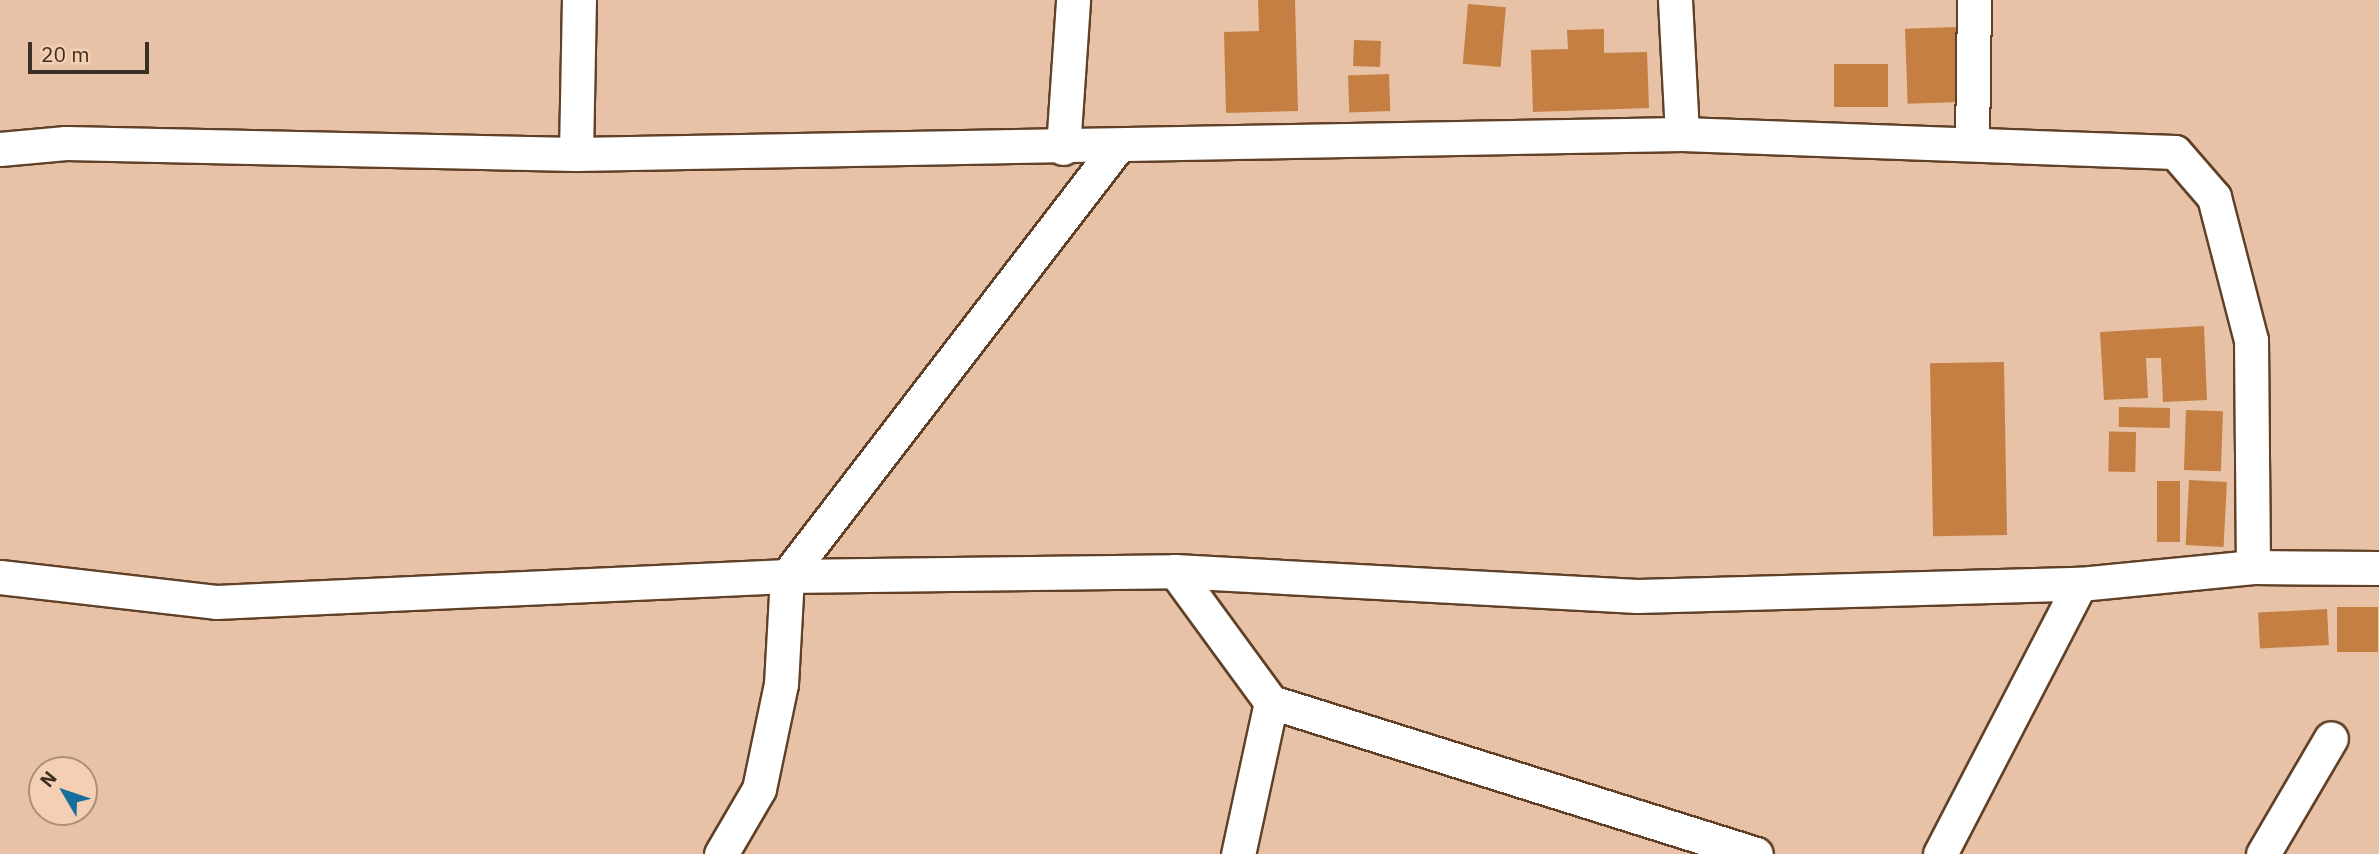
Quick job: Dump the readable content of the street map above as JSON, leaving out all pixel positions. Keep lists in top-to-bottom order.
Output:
{
  "scale_bar": "20 m",
  "north": "top left"
}
